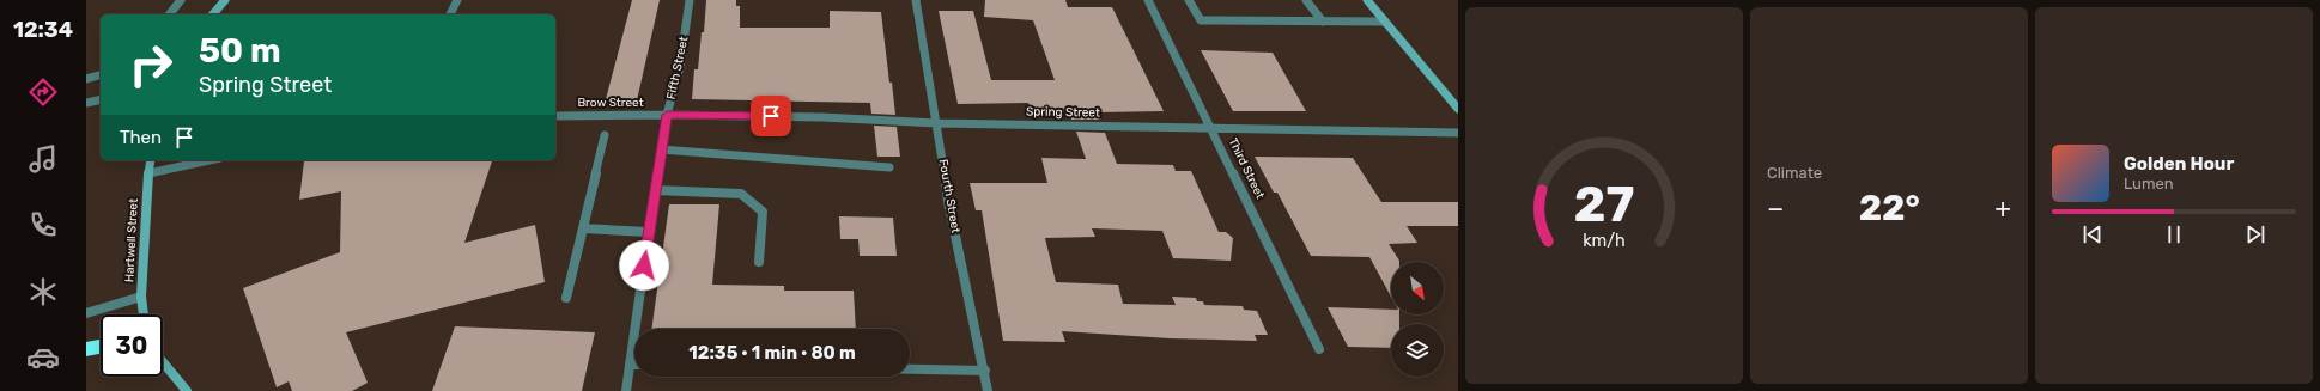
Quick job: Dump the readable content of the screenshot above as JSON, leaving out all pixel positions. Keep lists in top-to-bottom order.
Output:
{
  "streets": {
    "main road": ["Hartwell Street"],
    "street": [
      "Fifth Street",
      "Brow Street",
      "Spring Street",
      "Third Street",
      "Fourth Street"
    ]
  },
  "crossings": [
    ["Fifth Street", "Brow Street"],
    ["Fifth Street", "Spring Street"],
    ["Brow Street", "Spring Street"],
    ["Spring Street", "Third Street"],
    ["Spring Street", "Fourth Street"]
  ],
  "north": "bottom right",
  "page": {
    "tabs": "12:34",
    "tile": "Climate",
    "turn": ["50 m", "Spring Street"],
    "then": "Then",
    "song": ["Golden Hour", "Lumen"],
    "heat": ["−", "22°", "+"],
    "limit": "30",
    "trip": "12:35 · 1 min · 80 m",
    "gauge": ["27", "km/h"]
  }
}
